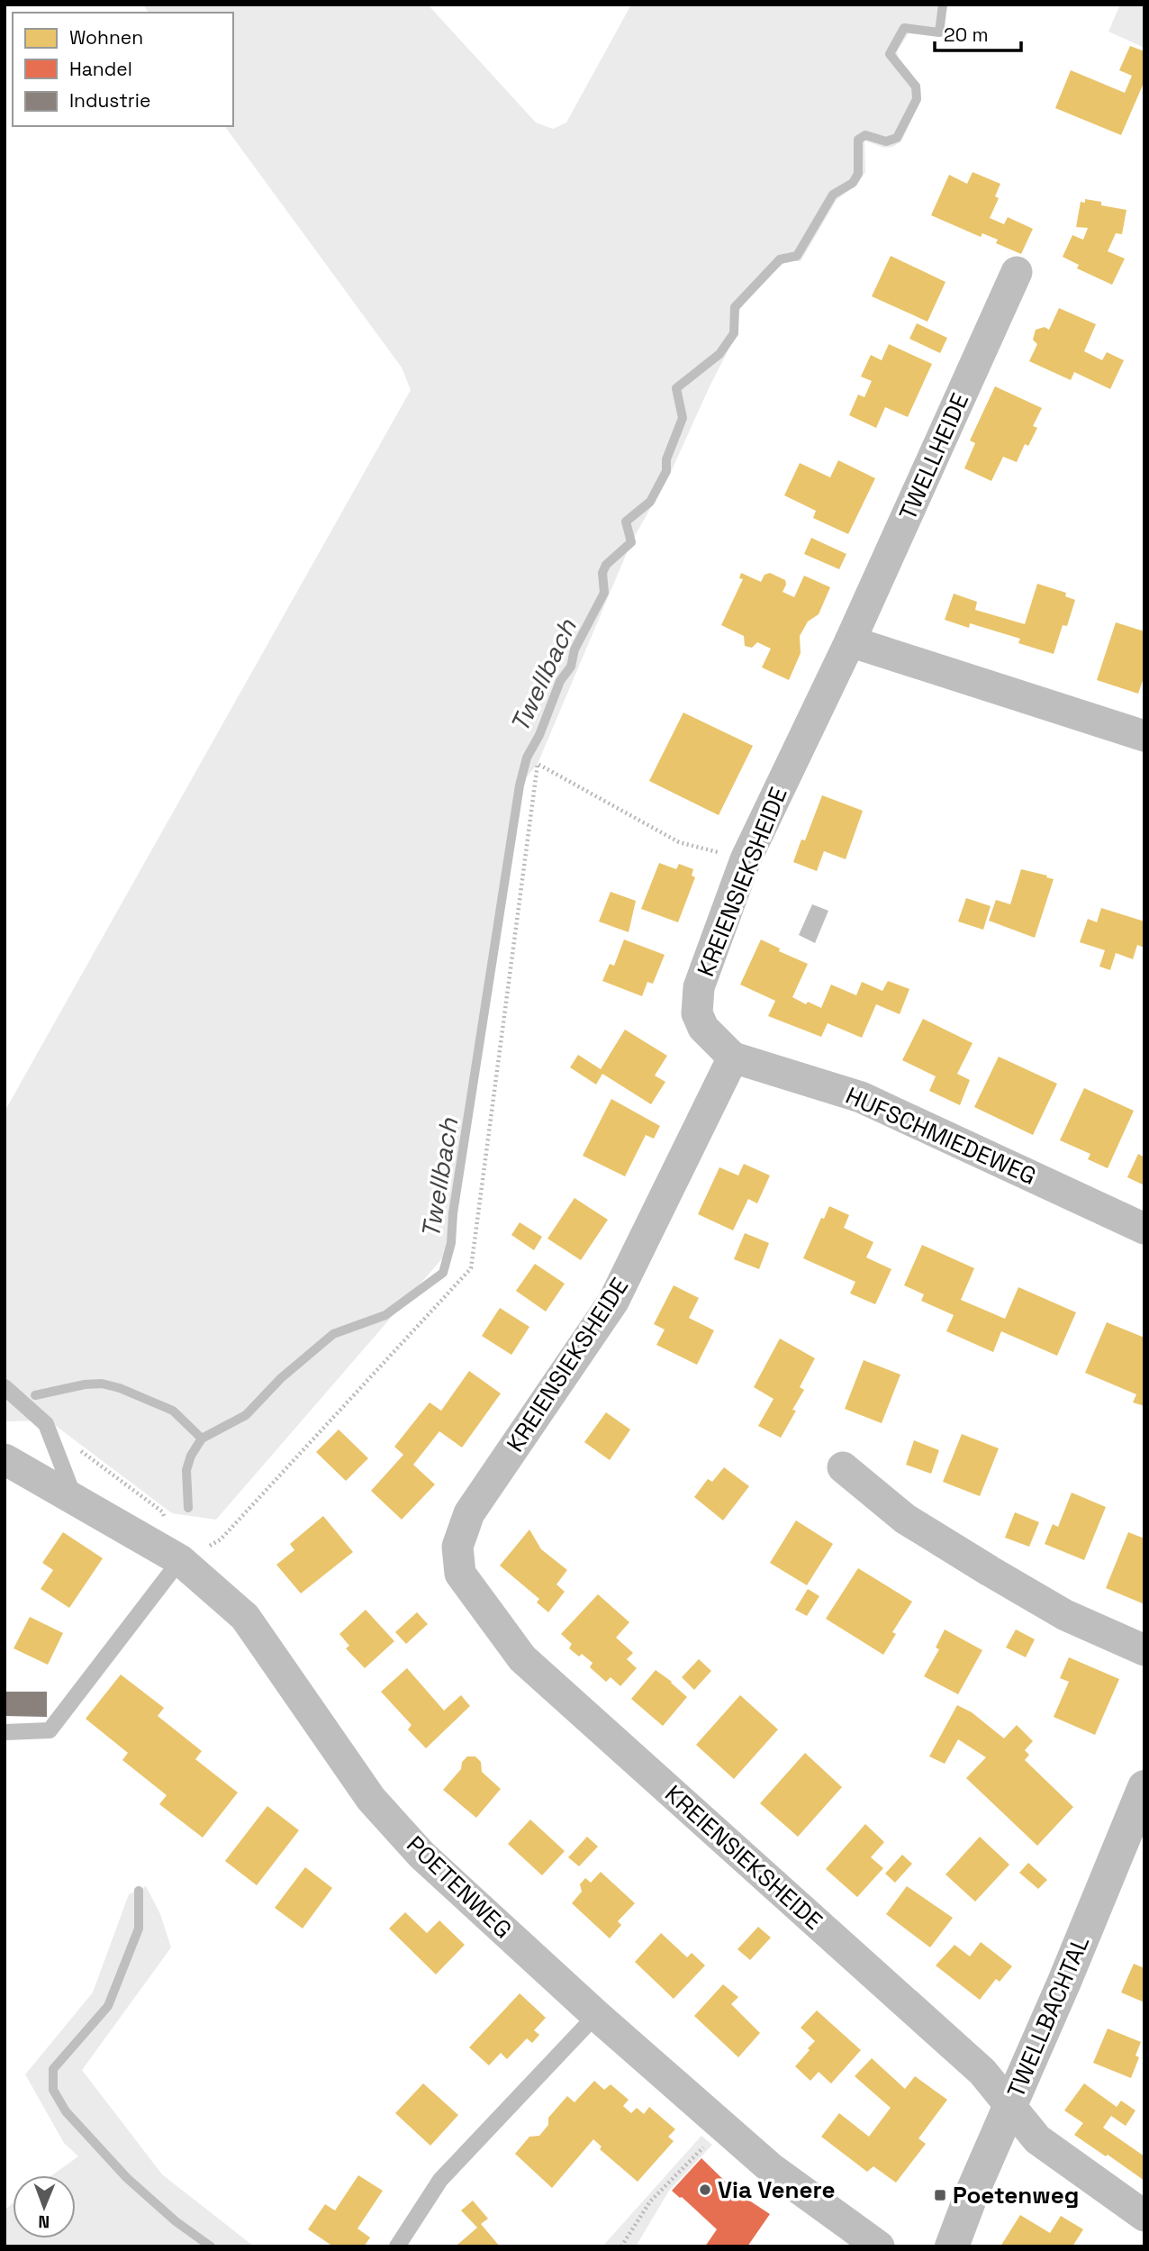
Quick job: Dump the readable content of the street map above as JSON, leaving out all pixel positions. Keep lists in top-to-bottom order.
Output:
{
  "streets": {
    "street": [
      "TWELLHEIDE",
      "KREIENSIEKSHEIDE",
      "HUFSCHMIEDEWEG",
      "POETENWEG",
      "TWELLBACHTAL"
    ]
  },
  "crossings": [
    ["TWELLHEIDE", "KREIENSIEKSHEIDE"],
    ["KREIENSIEKSHEIDE", "HUFSCHMIEDEWEG"],
    ["KREIENSIEKSHEIDE", "TWELLBACHTAL"]
  ],
  "water": ["Twellbach"],
  "places": {
    "other": ["Via Venere"],
    "transit": ["Poetenweg"]
  },
  "legend": ["Wohnen", "Handel", "Industrie"],
  "scale_bar": "20 m",
  "north": "bottom"
}
